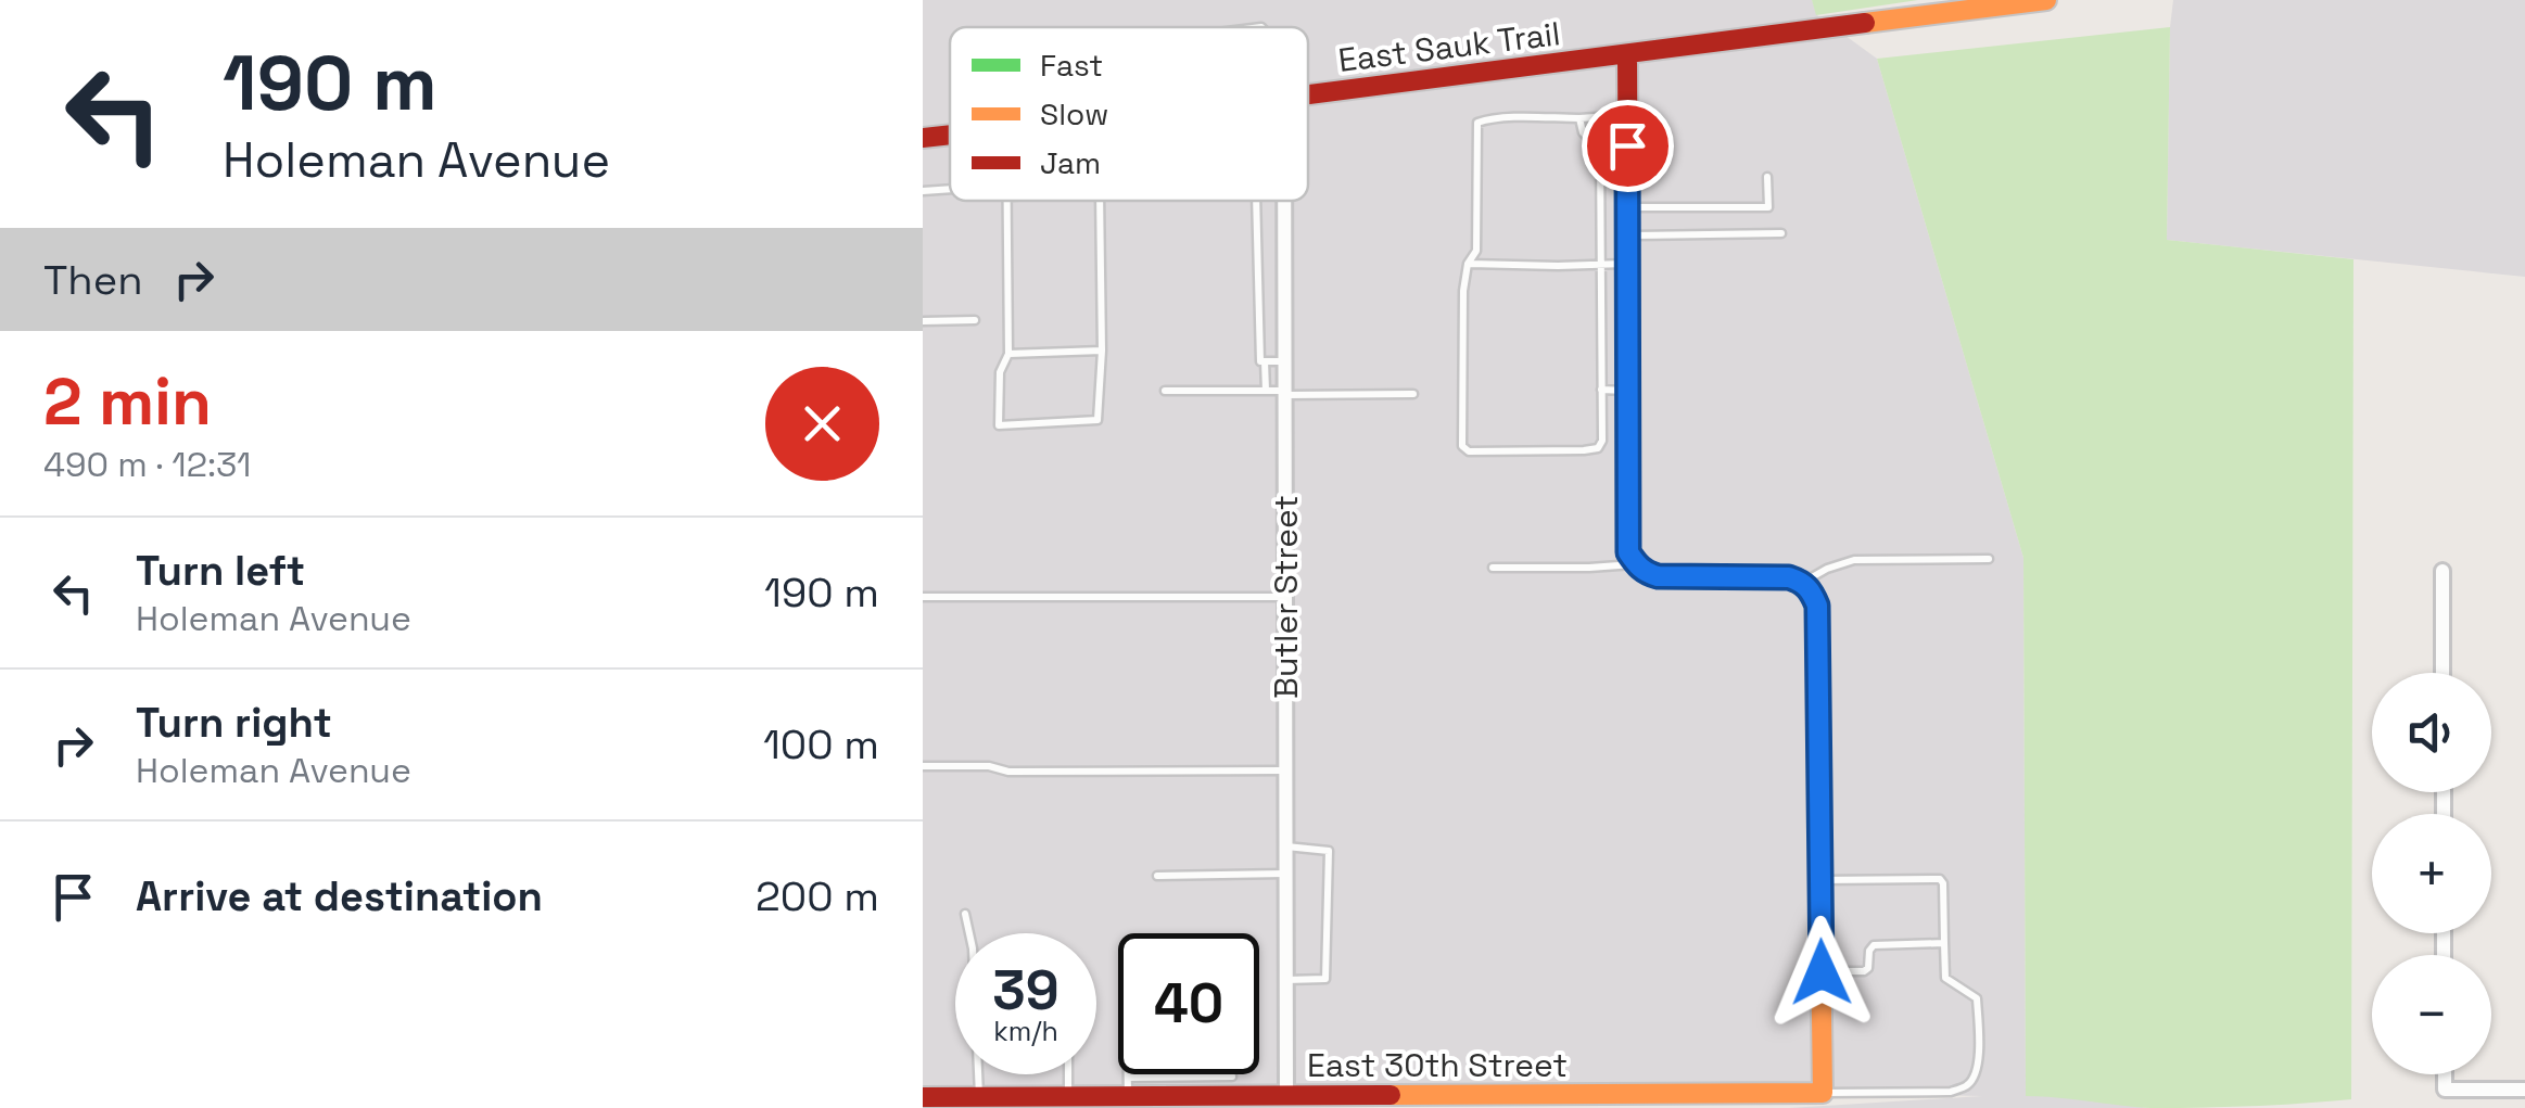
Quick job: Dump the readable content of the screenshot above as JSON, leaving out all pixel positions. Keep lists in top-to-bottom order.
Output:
{
  "streets": {
    "street": ["East Sauk Trail", "Butler Street", "East 30th Street"]
  },
  "crossings": [
    ["Butler Street", "East 30th Street"]
  ],
  "legend": ["Fast", "Slow", "Jam"],
  "page": {
    "turn": ["190 m", "Holeman Avenue"],
    "then": "Then",
    "heading": ["2 min", "490 m · 12:31"],
    "list": [
      {
        "name": "Turn left",
        "note": "Holeman Avenue",
        "value": "190 m"
      },
      {
        "name": "Turn right",
        "note": "Holeman Avenue",
        "value": "100 m"
      },
      {
        "name": "Arrive at destination",
        "value": "200 m"
      }
    ],
    "map_buttons": ["+", "−"],
    "speed": "39 km/h",
    "limit": "40"
  }
}
